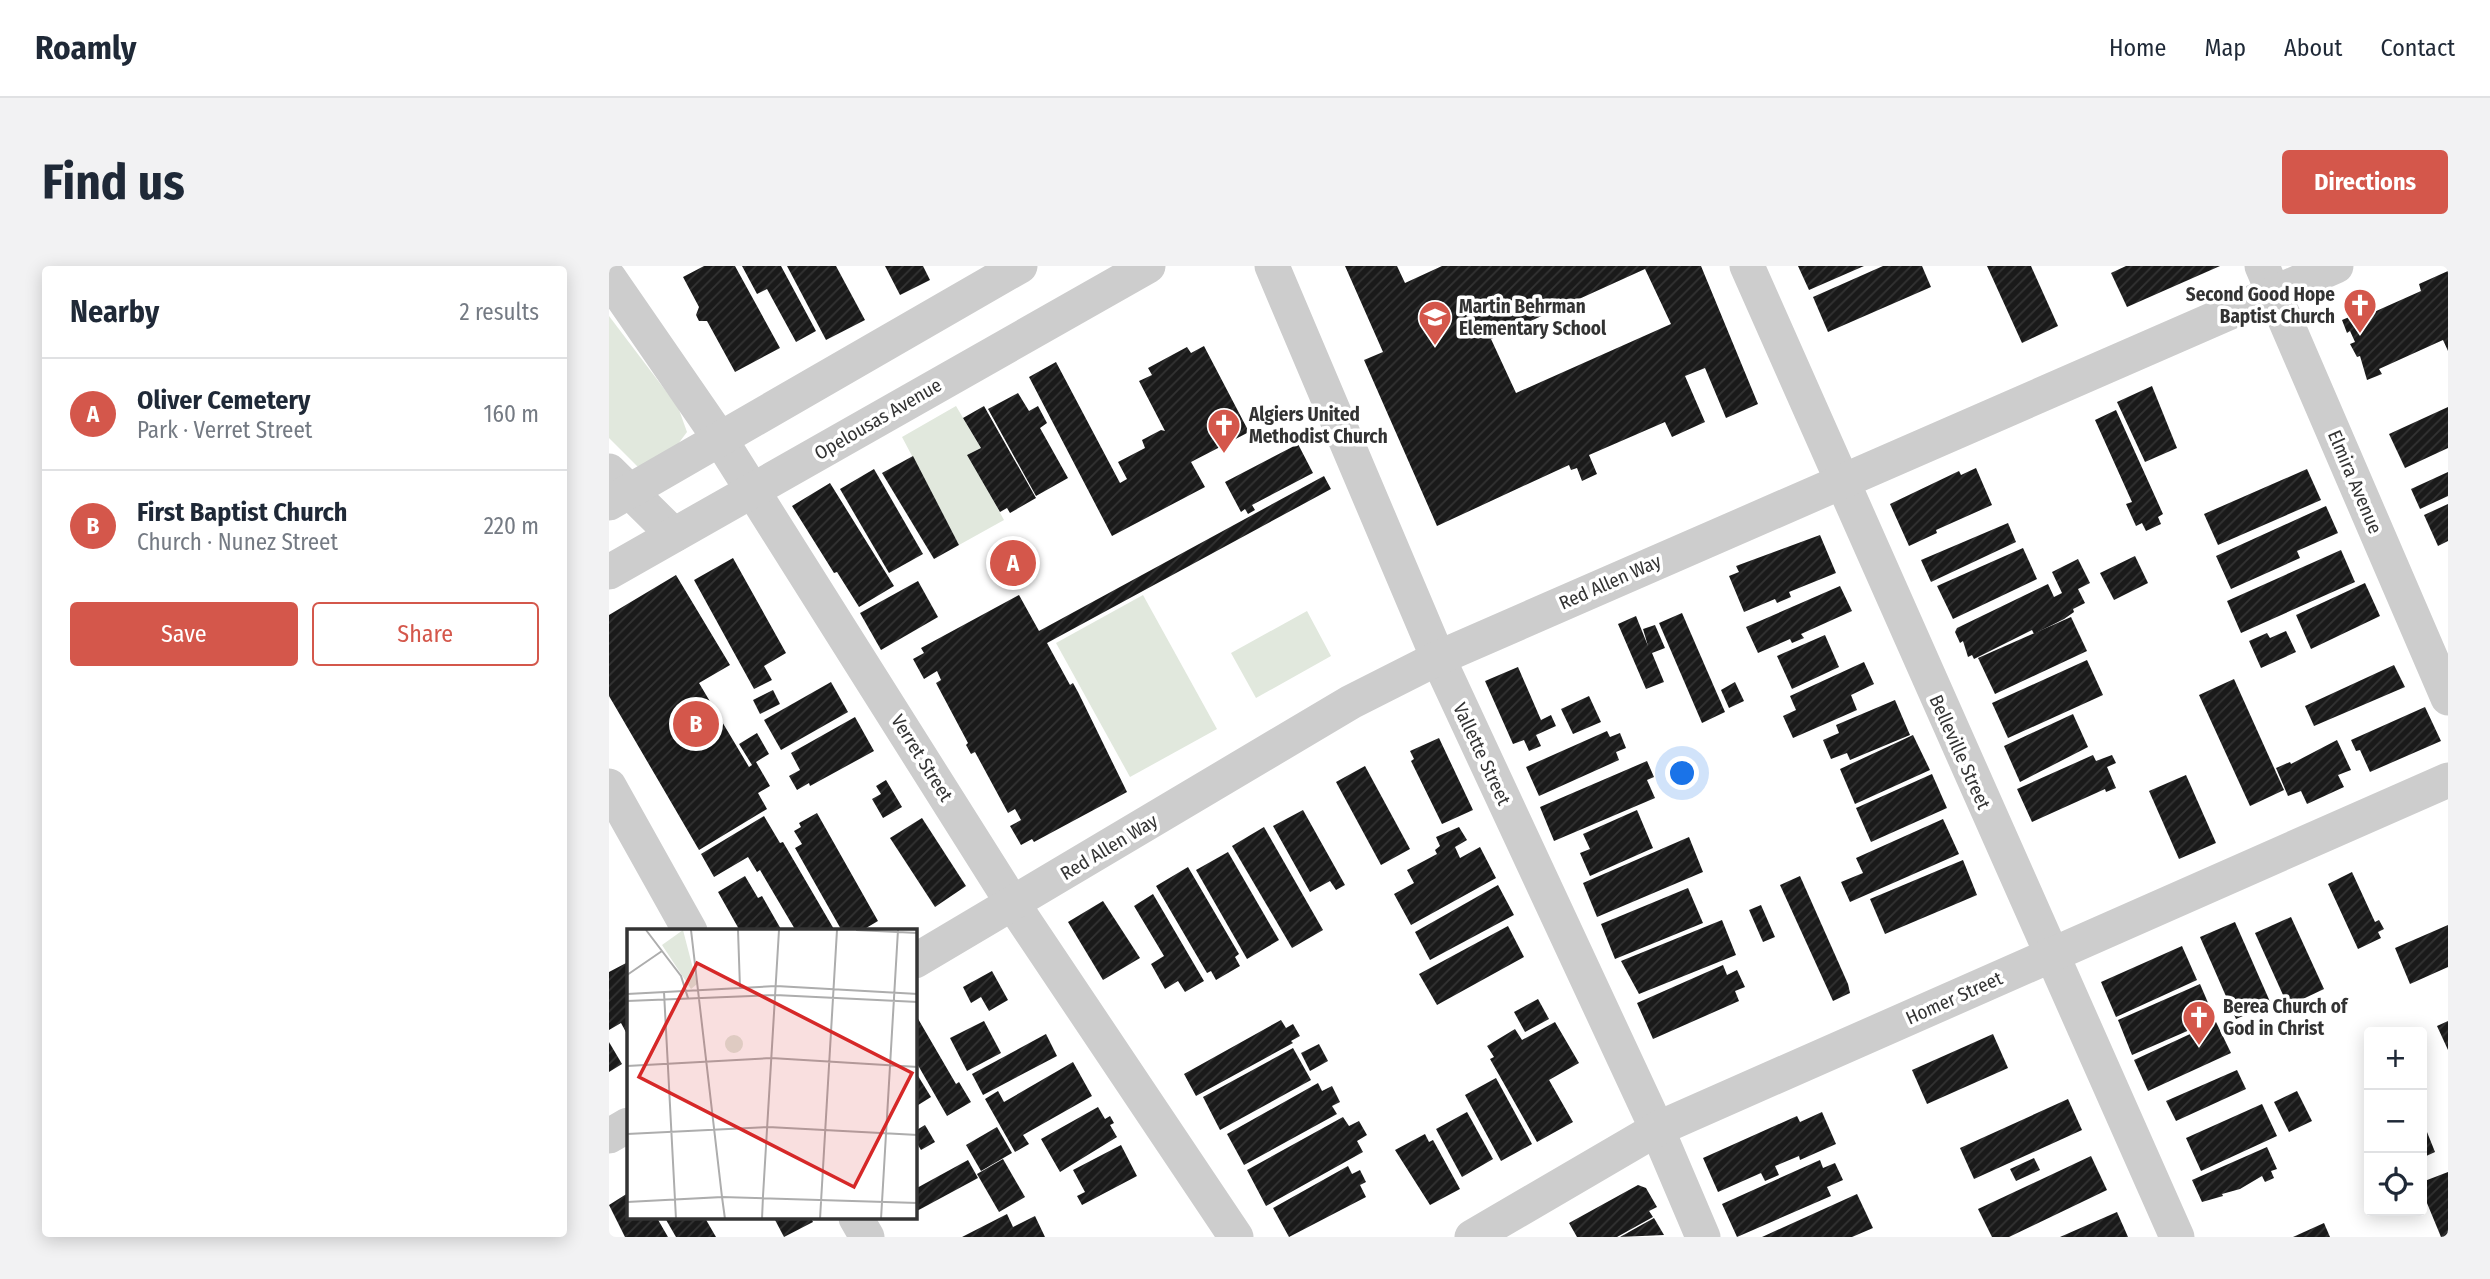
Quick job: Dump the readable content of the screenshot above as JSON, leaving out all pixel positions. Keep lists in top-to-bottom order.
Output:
{
  "streets": {
    "street": [
      "Opelousas Avenue",
      "Elmira Avenue",
      "Red Allen Way",
      "Belleville Street",
      "Vallette Street",
      "Verret Street",
      "Homer Street"
    ]
  },
  "crossings": [
    ["Opelousas Avenue", "Verret Street"],
    ["Elmira Avenue", "Red Allen Way"],
    ["Red Allen Way", "Belleville Street"],
    ["Red Allen Way", "Vallette Street"],
    ["Red Allen Way", "Verret Street"],
    ["Belleville Street", "Homer Street"],
    ["Vallette Street", "Homer Street"]
  ],
  "places": {
    "church": ["Second Good Hope Baptist Church", "Algiers United Methodist Church", "Berea Church of God in Christ"],
    "school or university": ["Martin Behrman Elementary School"]
  },
  "page": {
    "header": "Roamly",
    "nav": [
      "Home",
      "Map",
      "About",
      "Contact"
    ],
    "buttons": [
      "Directions",
      ["Save", "Share"]
    ],
    "title": "Find us",
    "heading": ["Nearby", "2 results"],
    "list": [
      {
        "mark": "A",
        "name": "Oliver Cemetery",
        "note": "Park · Verret Street",
        "value": "160 m"
      },
      {
        "mark": "B",
        "name": "First Baptist Church",
        "note": "Church · Nunez Street",
        "value": "220 m"
      }
    ],
    "pins": ["A", "B"],
    "map_buttons": ["+", "−"]
  }
}
